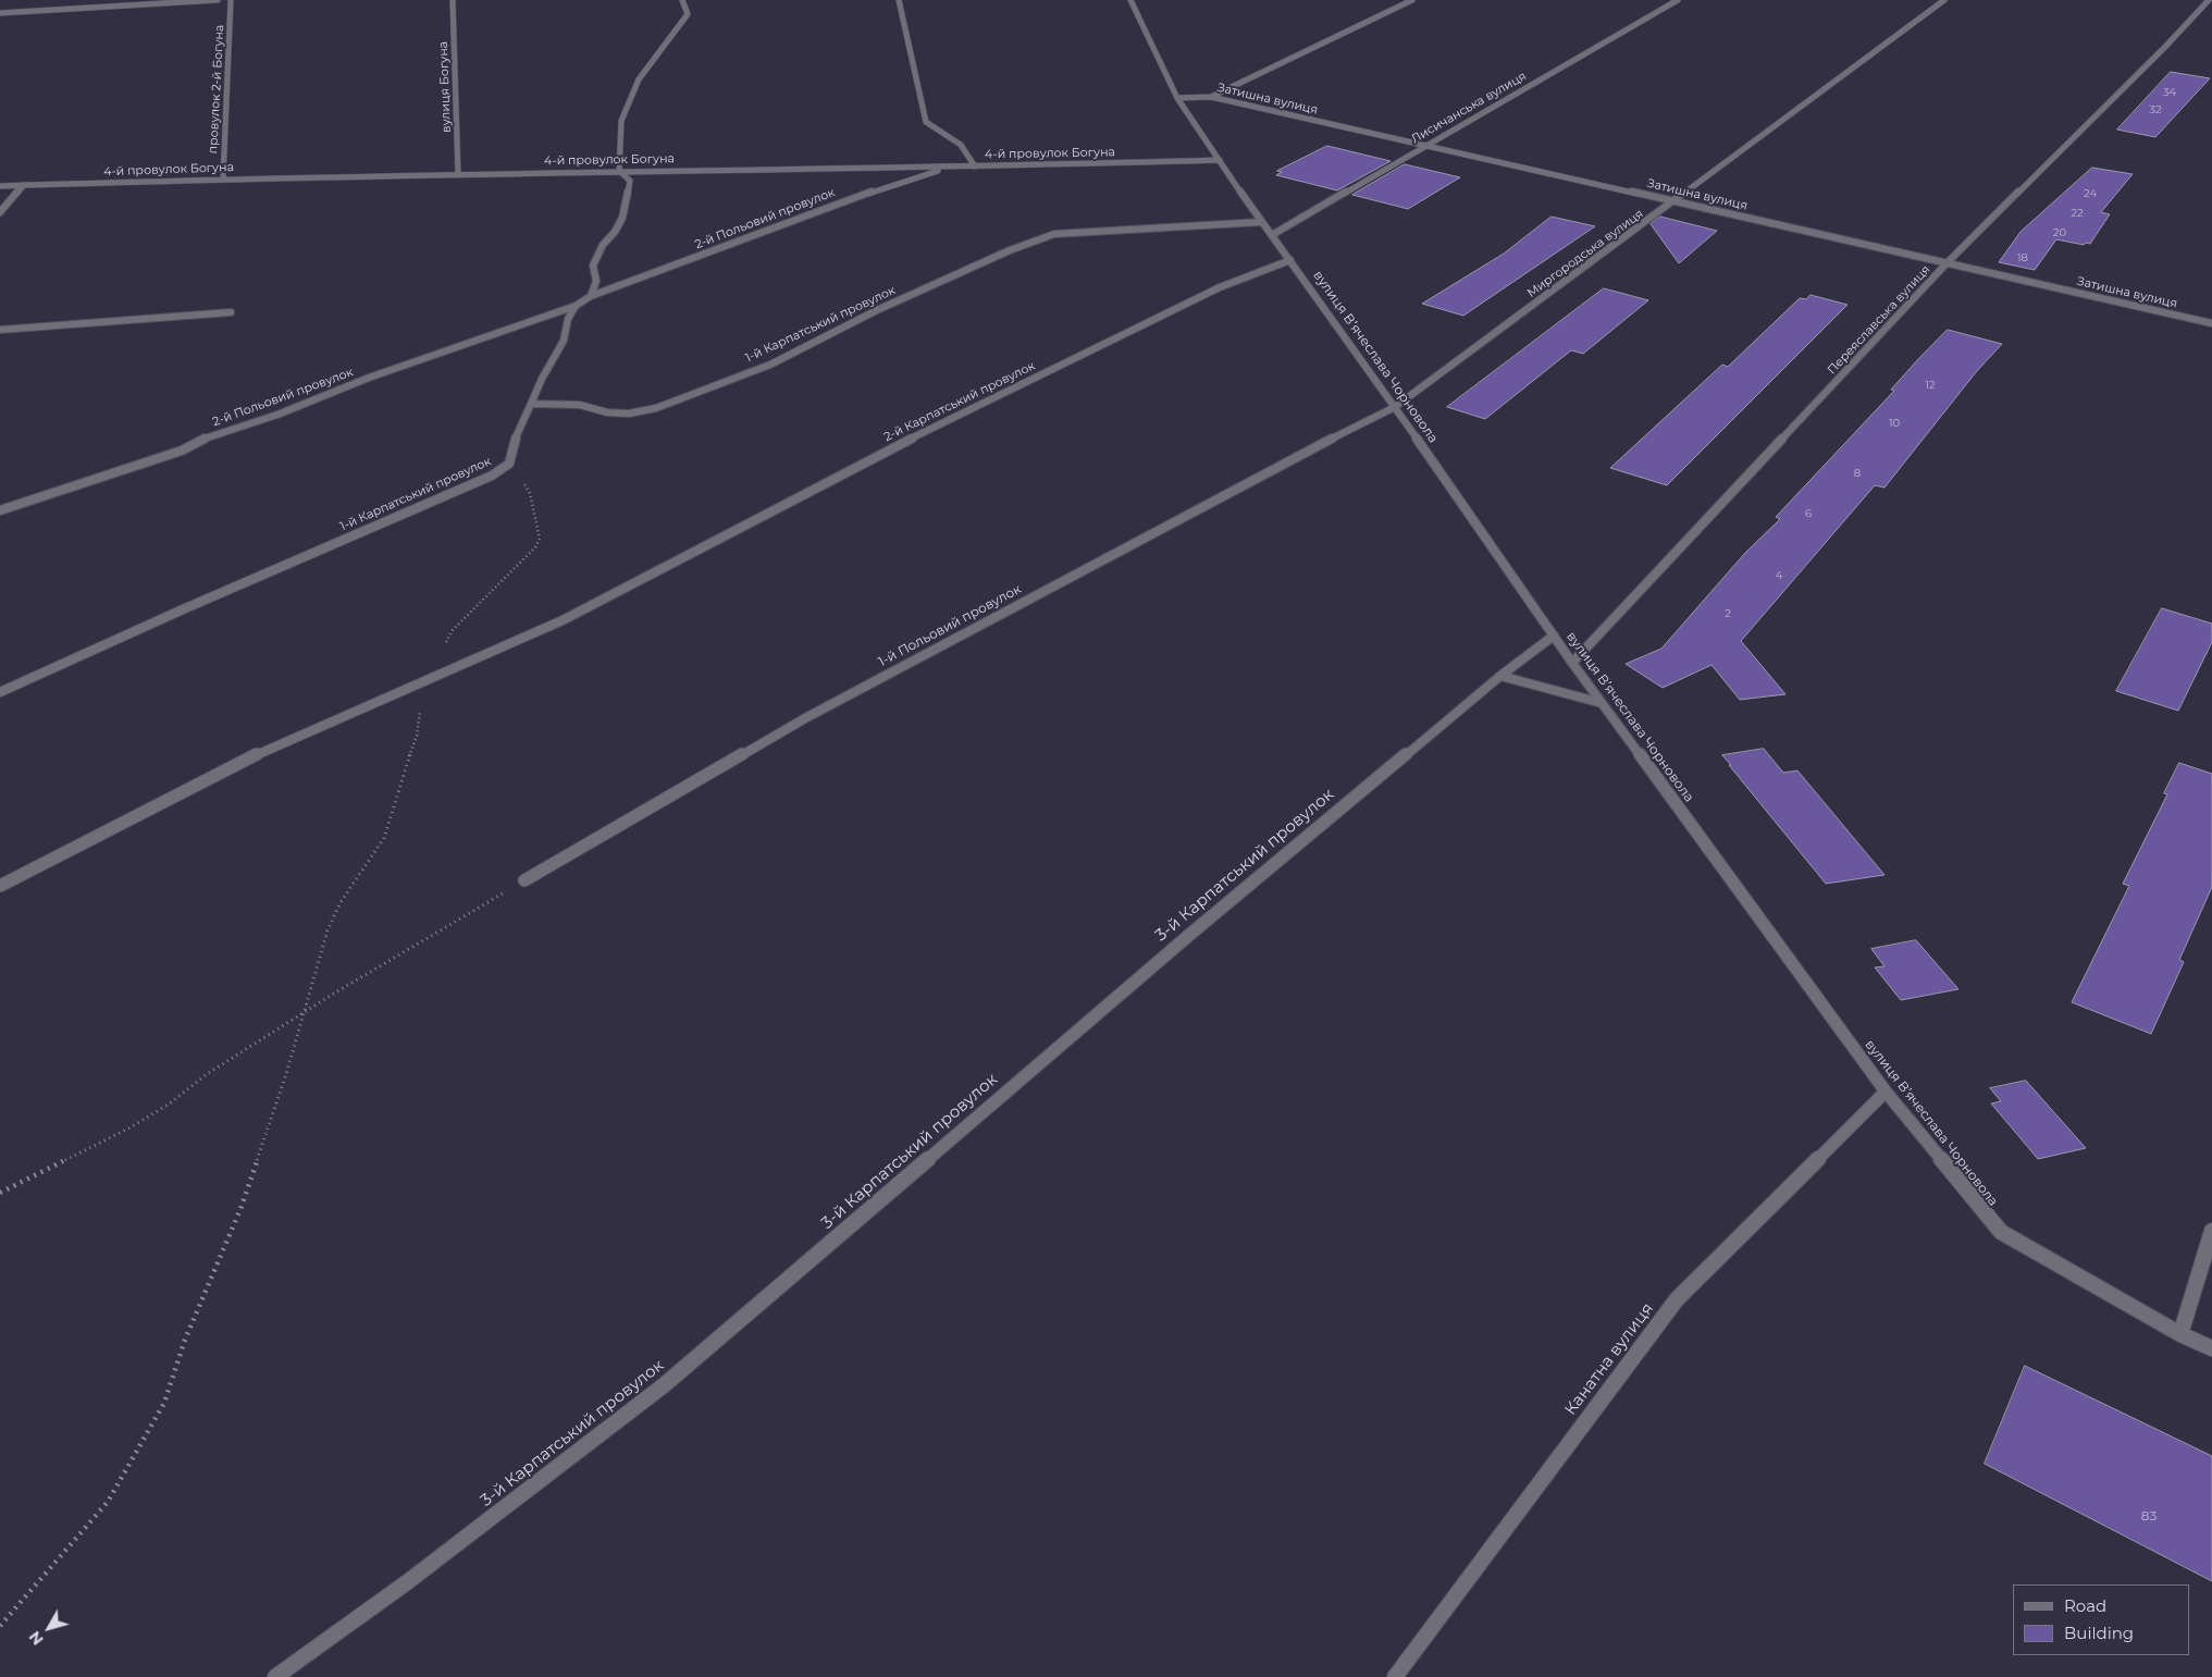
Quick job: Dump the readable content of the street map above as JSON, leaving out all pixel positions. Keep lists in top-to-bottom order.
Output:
{
  "streets": {
    "street": [
      "вулиця Богуна",
      "провулок 2-й Богуна",
      "Затишна вулиця",
      "Лисичанська вулиця",
      "4-й провулок Богуна",
      "2-й Польовий провулок",
      "Миргородська вулиця",
      "Переяславська вулиця",
      "1-й Карпатський провулок",
      "вулиця Вʼячеслава Чорновола",
      "2-й Карпатський провулок",
      "1-й Польовий провулок",
      "3-й Карпатський провулок",
      "Канатна вулиця"
    ]
  },
  "crossings": [
    ["вулиця Богуна", "4-й провулок Богуна"],
    ["провулок 2-й Богуна", "4-й провулок Богуна"],
    ["Затишна вулиця", "Лисичанська вулиця"],
    ["Затишна вулиця", "Миргородська вулиця"],
    ["Затишна вулиця", "Переяславська вулиця"],
    ["Затишна вулиця", "вулиця Вʼячеслава Чорновола"],
    ["Лисичанська вулиця", "вулиця Вʼячеслава Чорновола"],
    ["4-й провулок Богуна", "2-й Польовий провулок"],
    ["4-й провулок Богуна", "вулиця Вʼячеслава Чорновола"],
    ["Миргородська вулиця", "вулиця Вʼячеслава Чорновола"],
    ["Миргородська вулиця", "1-й Польовий провулок"],
    ["Переяславська вулиця", "вулиця Вʼячеслава Чорновола"],
    ["1-й Карпатський провулок", "вулиця Вʼячеслава Чорновола"],
    ["вулиця Вʼячеслава Чорновола", "2-й Карпатський провулок"],
    ["вулиця Вʼячеслава Чорновола", "1-й Польовий провулок"],
    ["вулиця Вʼячеслава Чорновола", "3-й Карпатський провулок"],
    ["вулиця Вʼячеслава Чорновола", "Канатна вулиця"]
  ],
  "house_numbers": [
    "34",
    "32",
    "24",
    "22",
    "20",
    "18",
    "12",
    "10",
    "8",
    "6",
    "4",
    "2",
    "83"
  ],
  "legend": ["Road", "Building"],
  "north": "bottom left"
}
